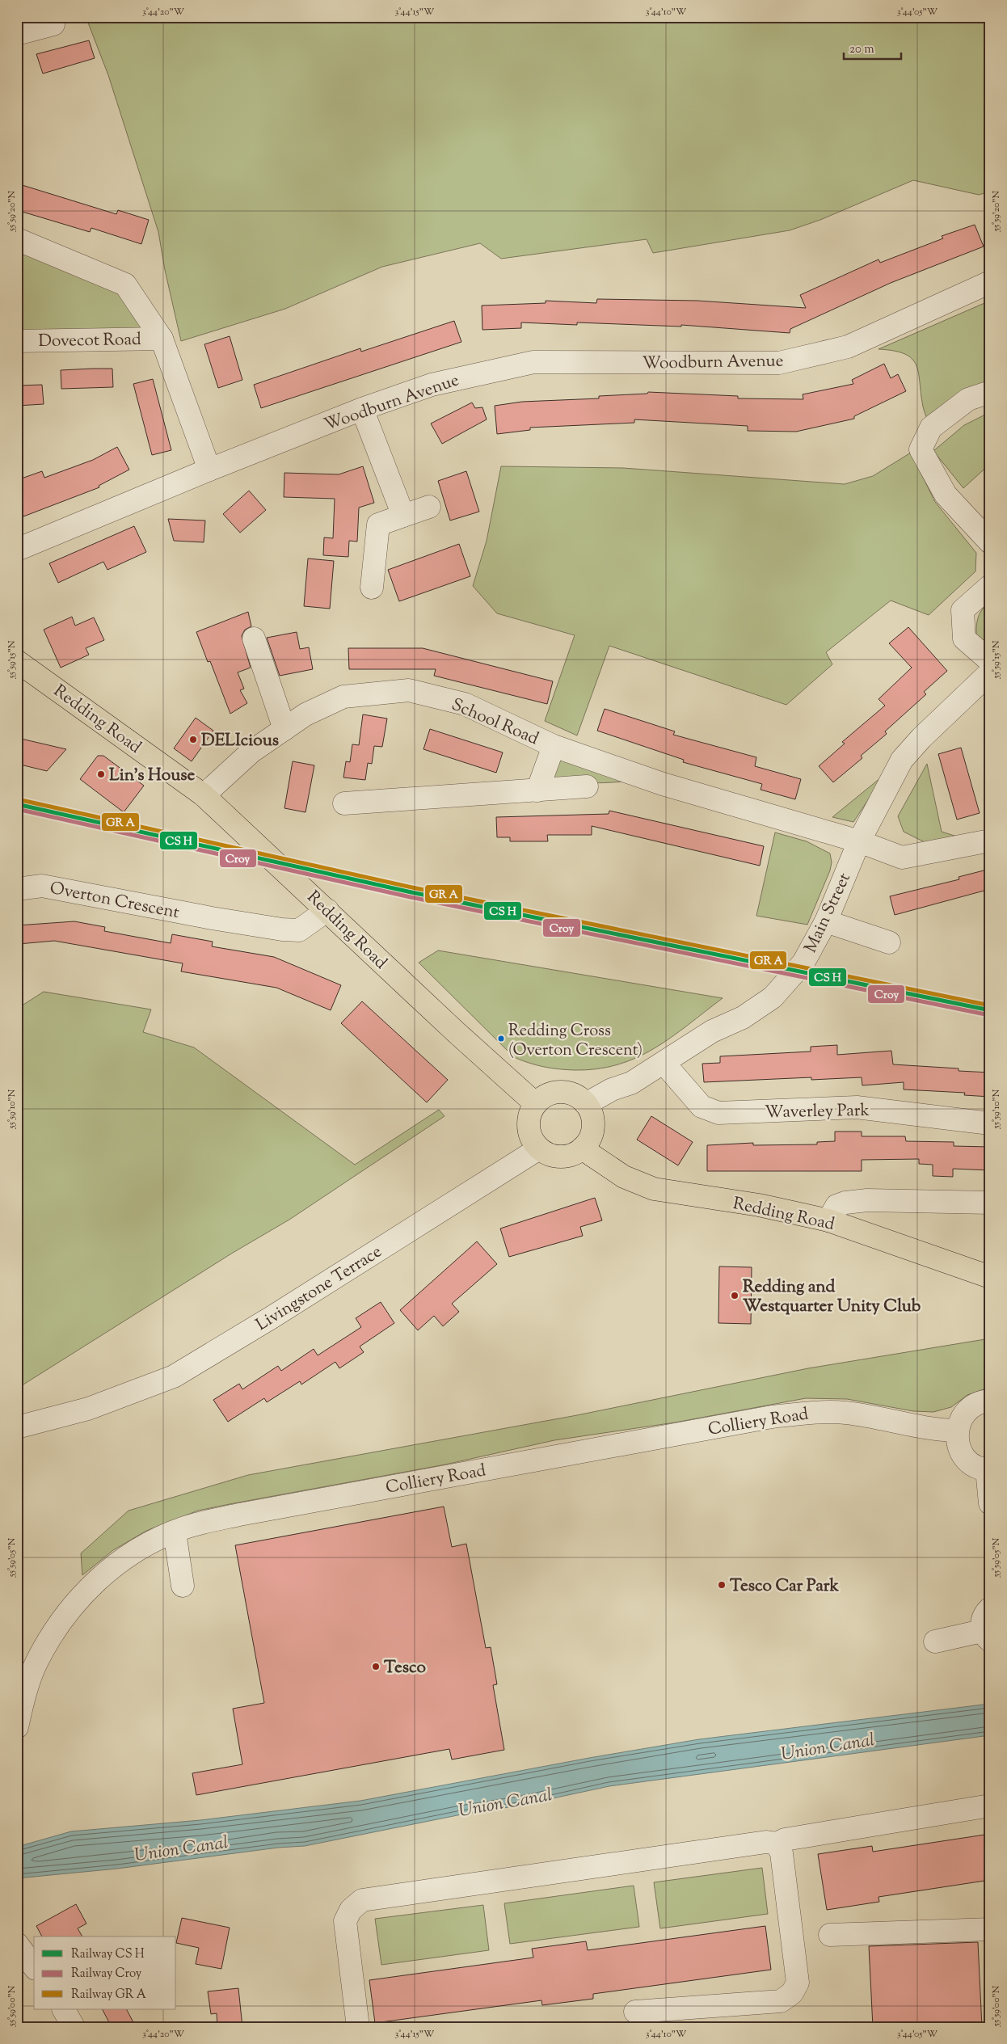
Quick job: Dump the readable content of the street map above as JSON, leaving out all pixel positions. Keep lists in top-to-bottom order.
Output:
{
  "streets": {
    "main road": ["Redding Road"],
    "street": [
      "Dovecot Road",
      "Woodburn Avenue",
      "School Road",
      "Overton Crescent",
      "Main Street",
      "Waverley Park",
      "Livingstone Terrace",
      "Colliery Road"
    ]
  },
  "crossings": [
    ["Redding Road", "School Road"],
    ["Redding Road", "Overton Crescent"],
    ["Redding Road", "Main Street"],
    ["Redding Road", "Livingstone Terrace"],
    ["School Road", "Main Street"],
    ["Main Street", "Waverley Park"],
    ["Main Street", "Livingstone Terrace"]
  ],
  "water": ["Union Canal"],
  "places": [
    "DELIcious",
    "Lin's House",
    "Redding Cross (Overton Crescent)",
    "Redding and Westquarter Unity Club",
    "Tesco Car Park",
    "Tesco"
  ],
  "lines": ["rail line Croy"],
  "legend": ["Railway CS H", "Railway Croy", "Railway GR A"],
  "scale_bar": "20 m",
  "coordinates": [
    "3°44'20\"W",
    "3°44'15\"W",
    "3°44'10\"W",
    "3°44'05\"W",
    "55°59'20\"N",
    "55°59'15\"N",
    "55°59'10\"N",
    "55°59'05\"N",
    "55°59'00\"N"
  ]
}
